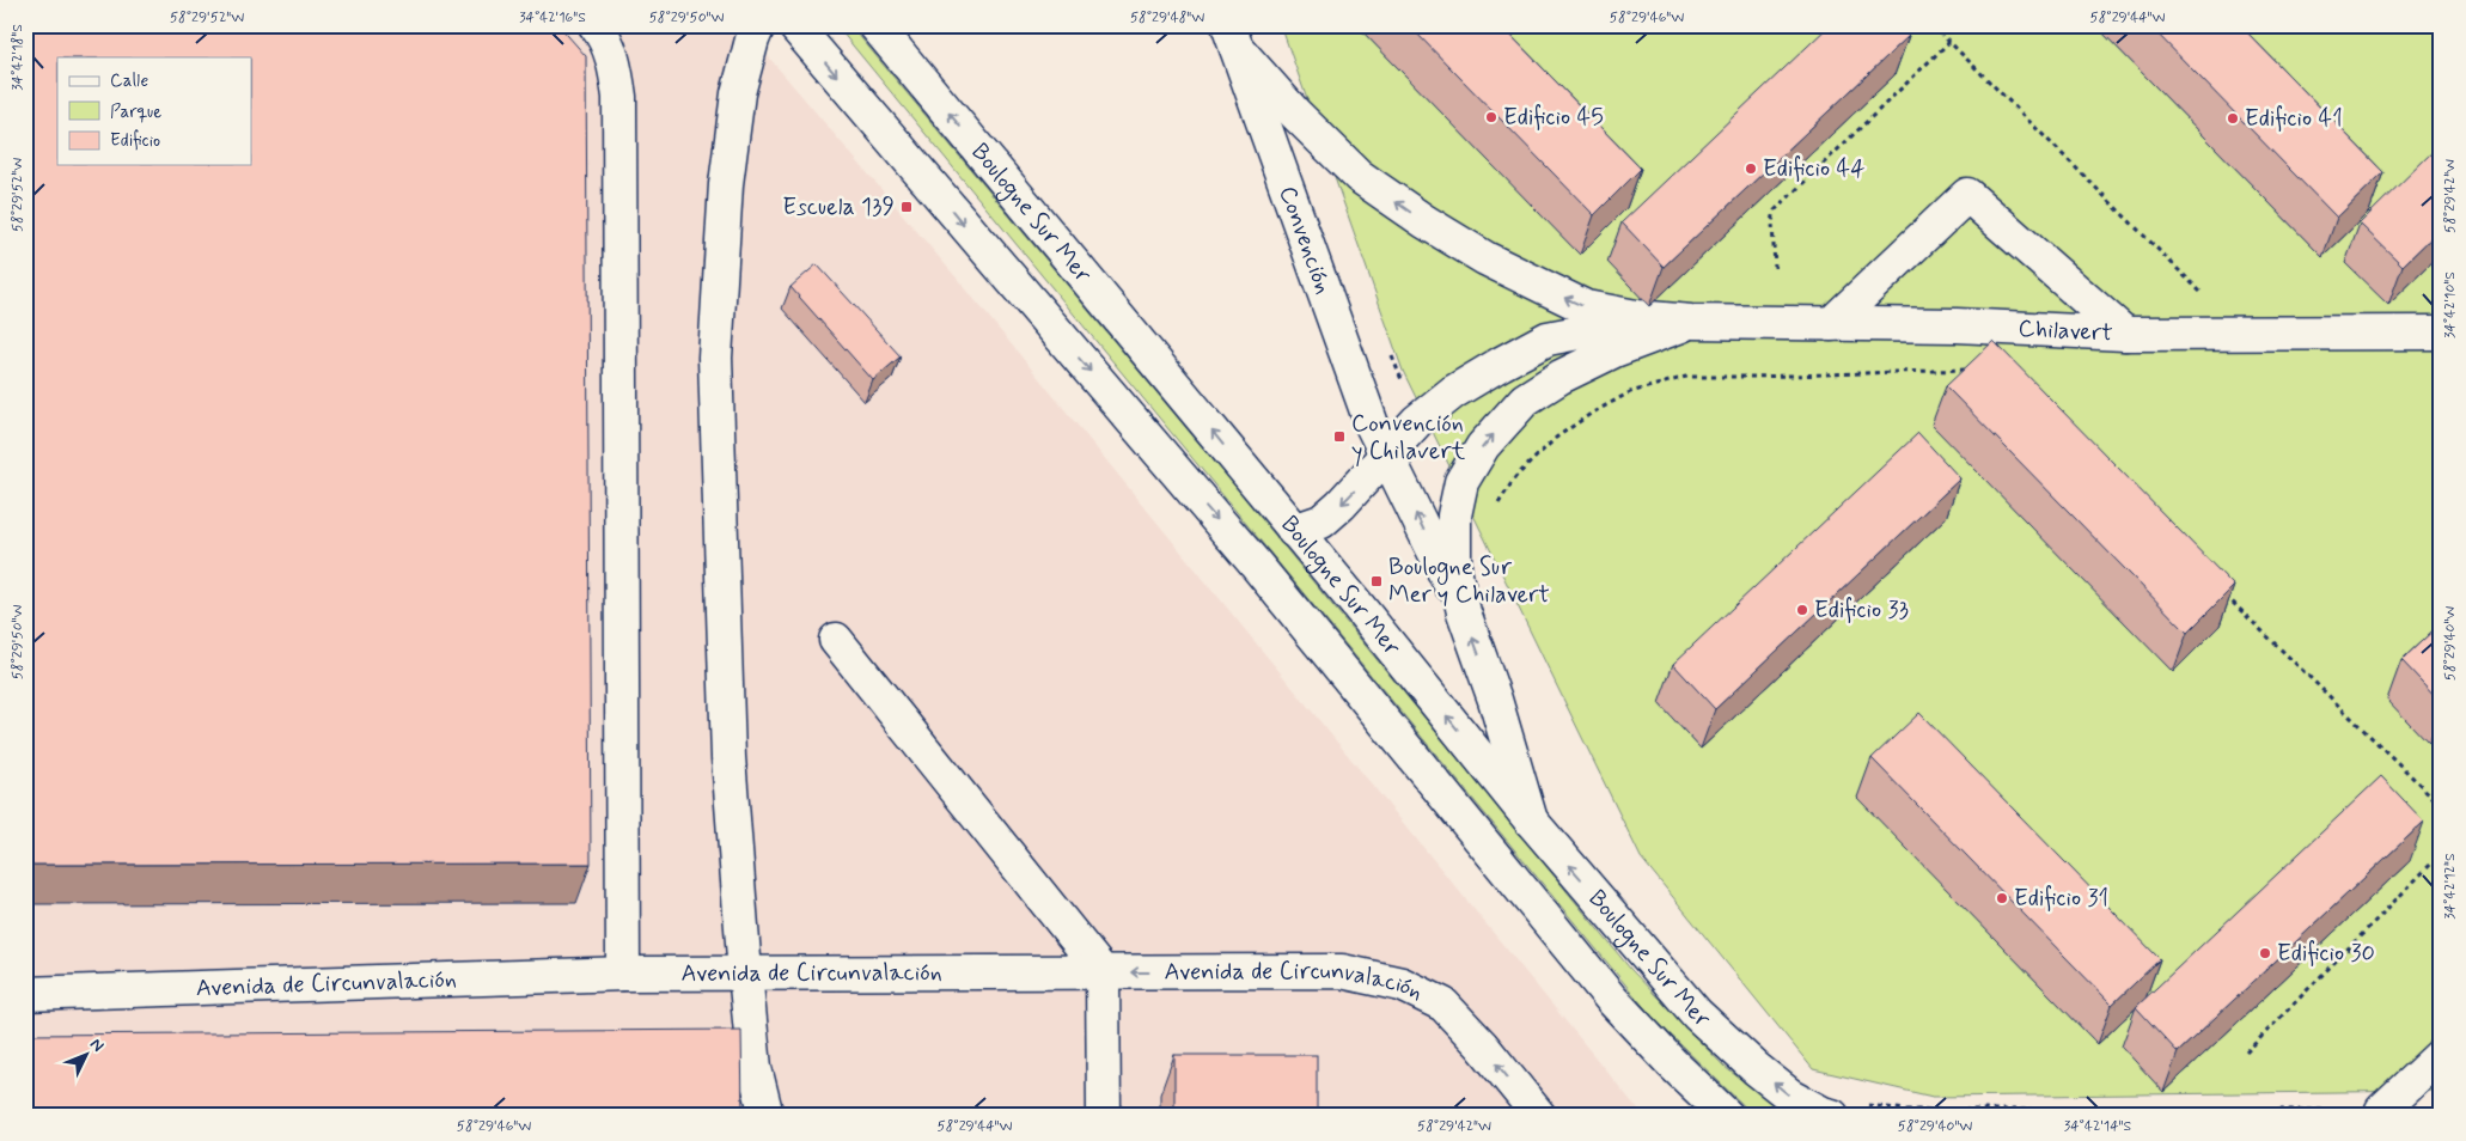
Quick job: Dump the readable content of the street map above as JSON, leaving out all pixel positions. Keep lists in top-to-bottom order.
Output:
{
  "streets": {
    "street": [
      "Boulogne Sur Mer",
      "Convención",
      "Chilavert",
      "Avenida de Circunvalación"
    ]
  },
  "places": {
    "other": [
      "Edificio 45",
      "Edificio 41",
      "Edificio 44",
      "Edificio 33",
      "Edificio 31",
      "Edificio 30"
    ],
    "transit": ["Escuela 139", "Convención y Chilavert", "Boulogne Sur Mer y Chilavert"]
  },
  "legend": ["Calle", "Parque", "Edificio"],
  "north": "top right",
  "coordinates": [
    "58°29'52\"W",
    "34°42'16\"S",
    "58°29'50\"W",
    "58°29'48\"W",
    "58°29'46\"W",
    "58°29'44\"W",
    "34°42'18\"S",
    "58°29'42\"W",
    "34°42'10\"S",
    "58°29'40\"W",
    "34°42'12\"S",
    "34°42'14\"S"
  ]
}
